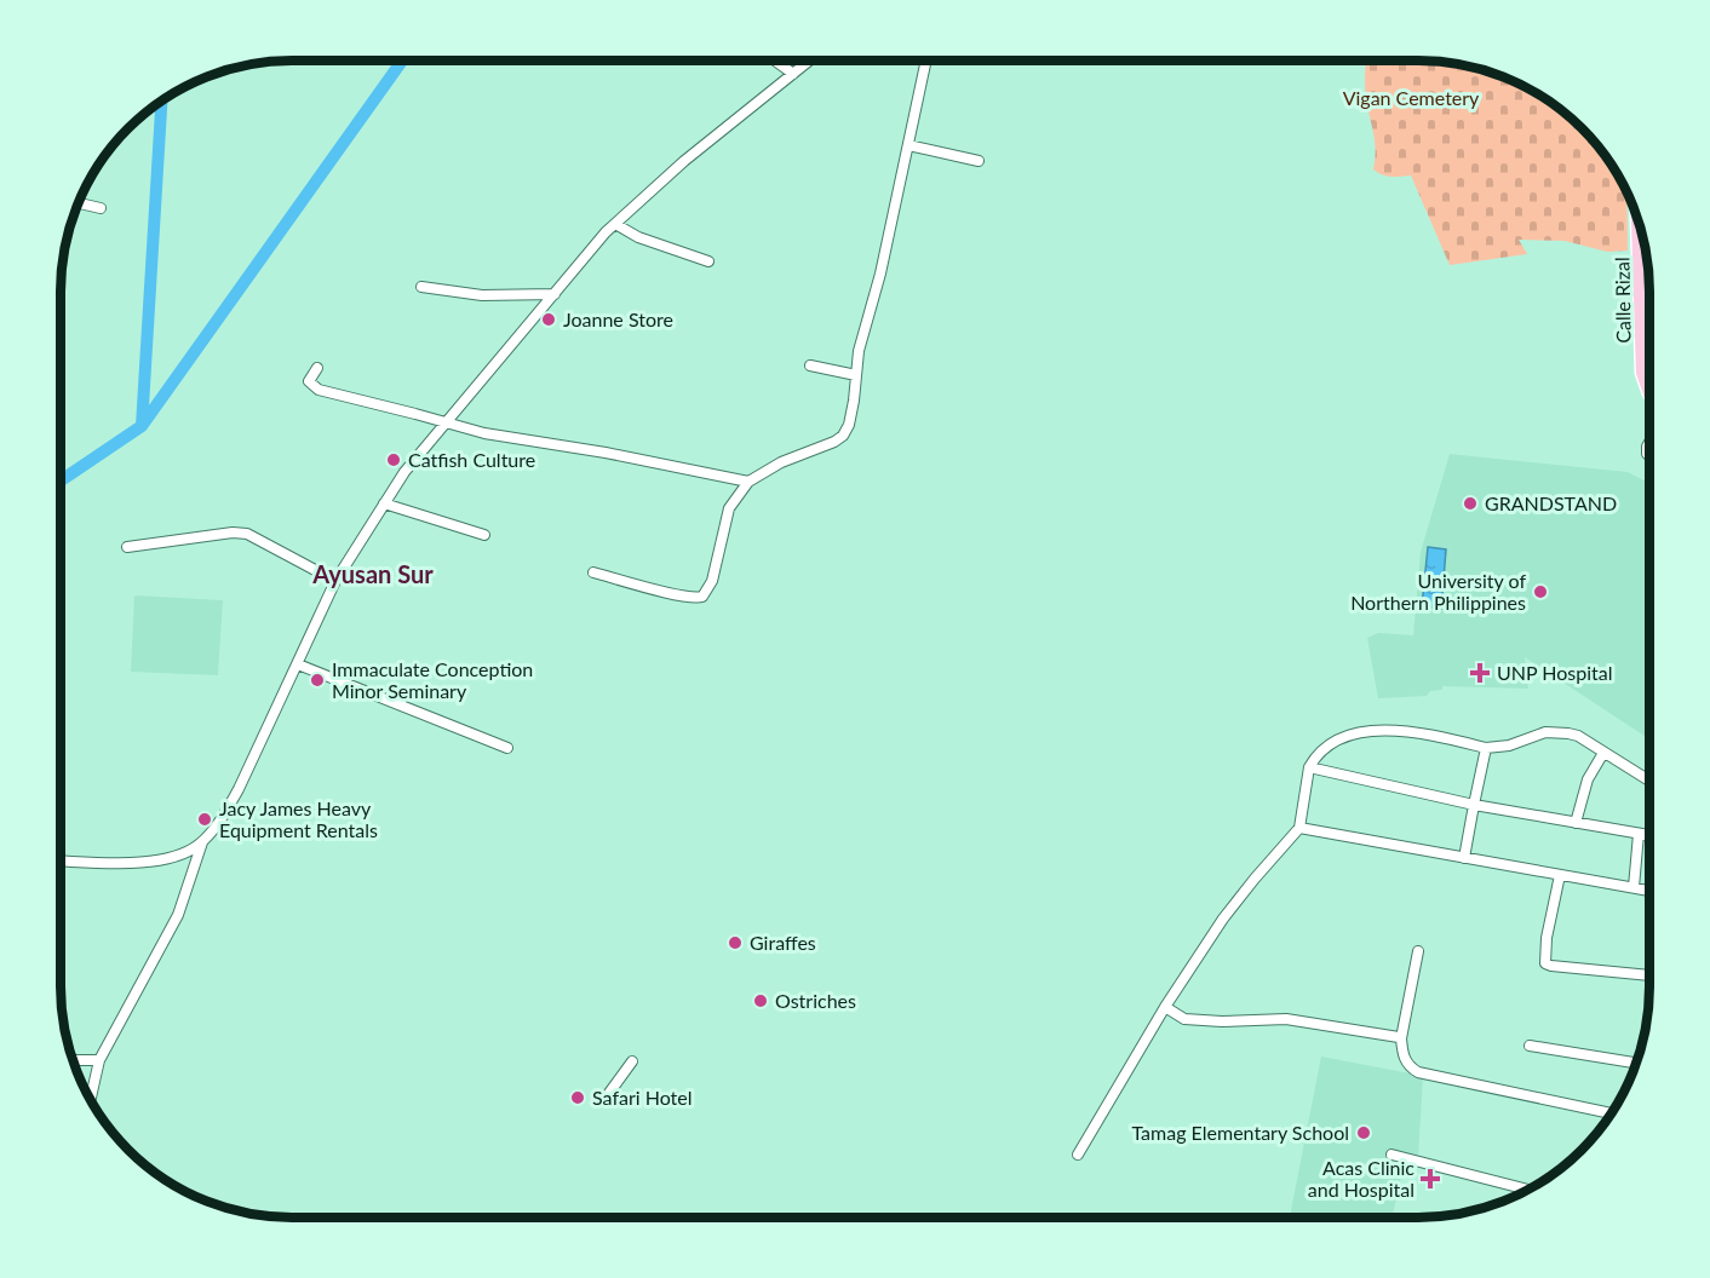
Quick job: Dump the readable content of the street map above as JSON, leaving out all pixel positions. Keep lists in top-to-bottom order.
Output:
{
  "streets": {
    "main road": ["Calle Rizal"]
  },
  "districts": ["Ayusan Sur"],
  "parks": ["Vigan Cemetery"],
  "places": {
    "other": [
      "Joanne Store",
      "Catfish Culture",
      "GRANDSTAND",
      "University of Northern Philippines",
      "Immaculate Conception Minor Seminary",
      "Jacy James Heavy Equipment Rentals",
      "Giraffes",
      "Ostriches",
      "Safari Hotel",
      "Tamag Elementary School"
    ],
    "health": ["UNP Hospital", "Acas Clinic and Hospital"]
  }
}
